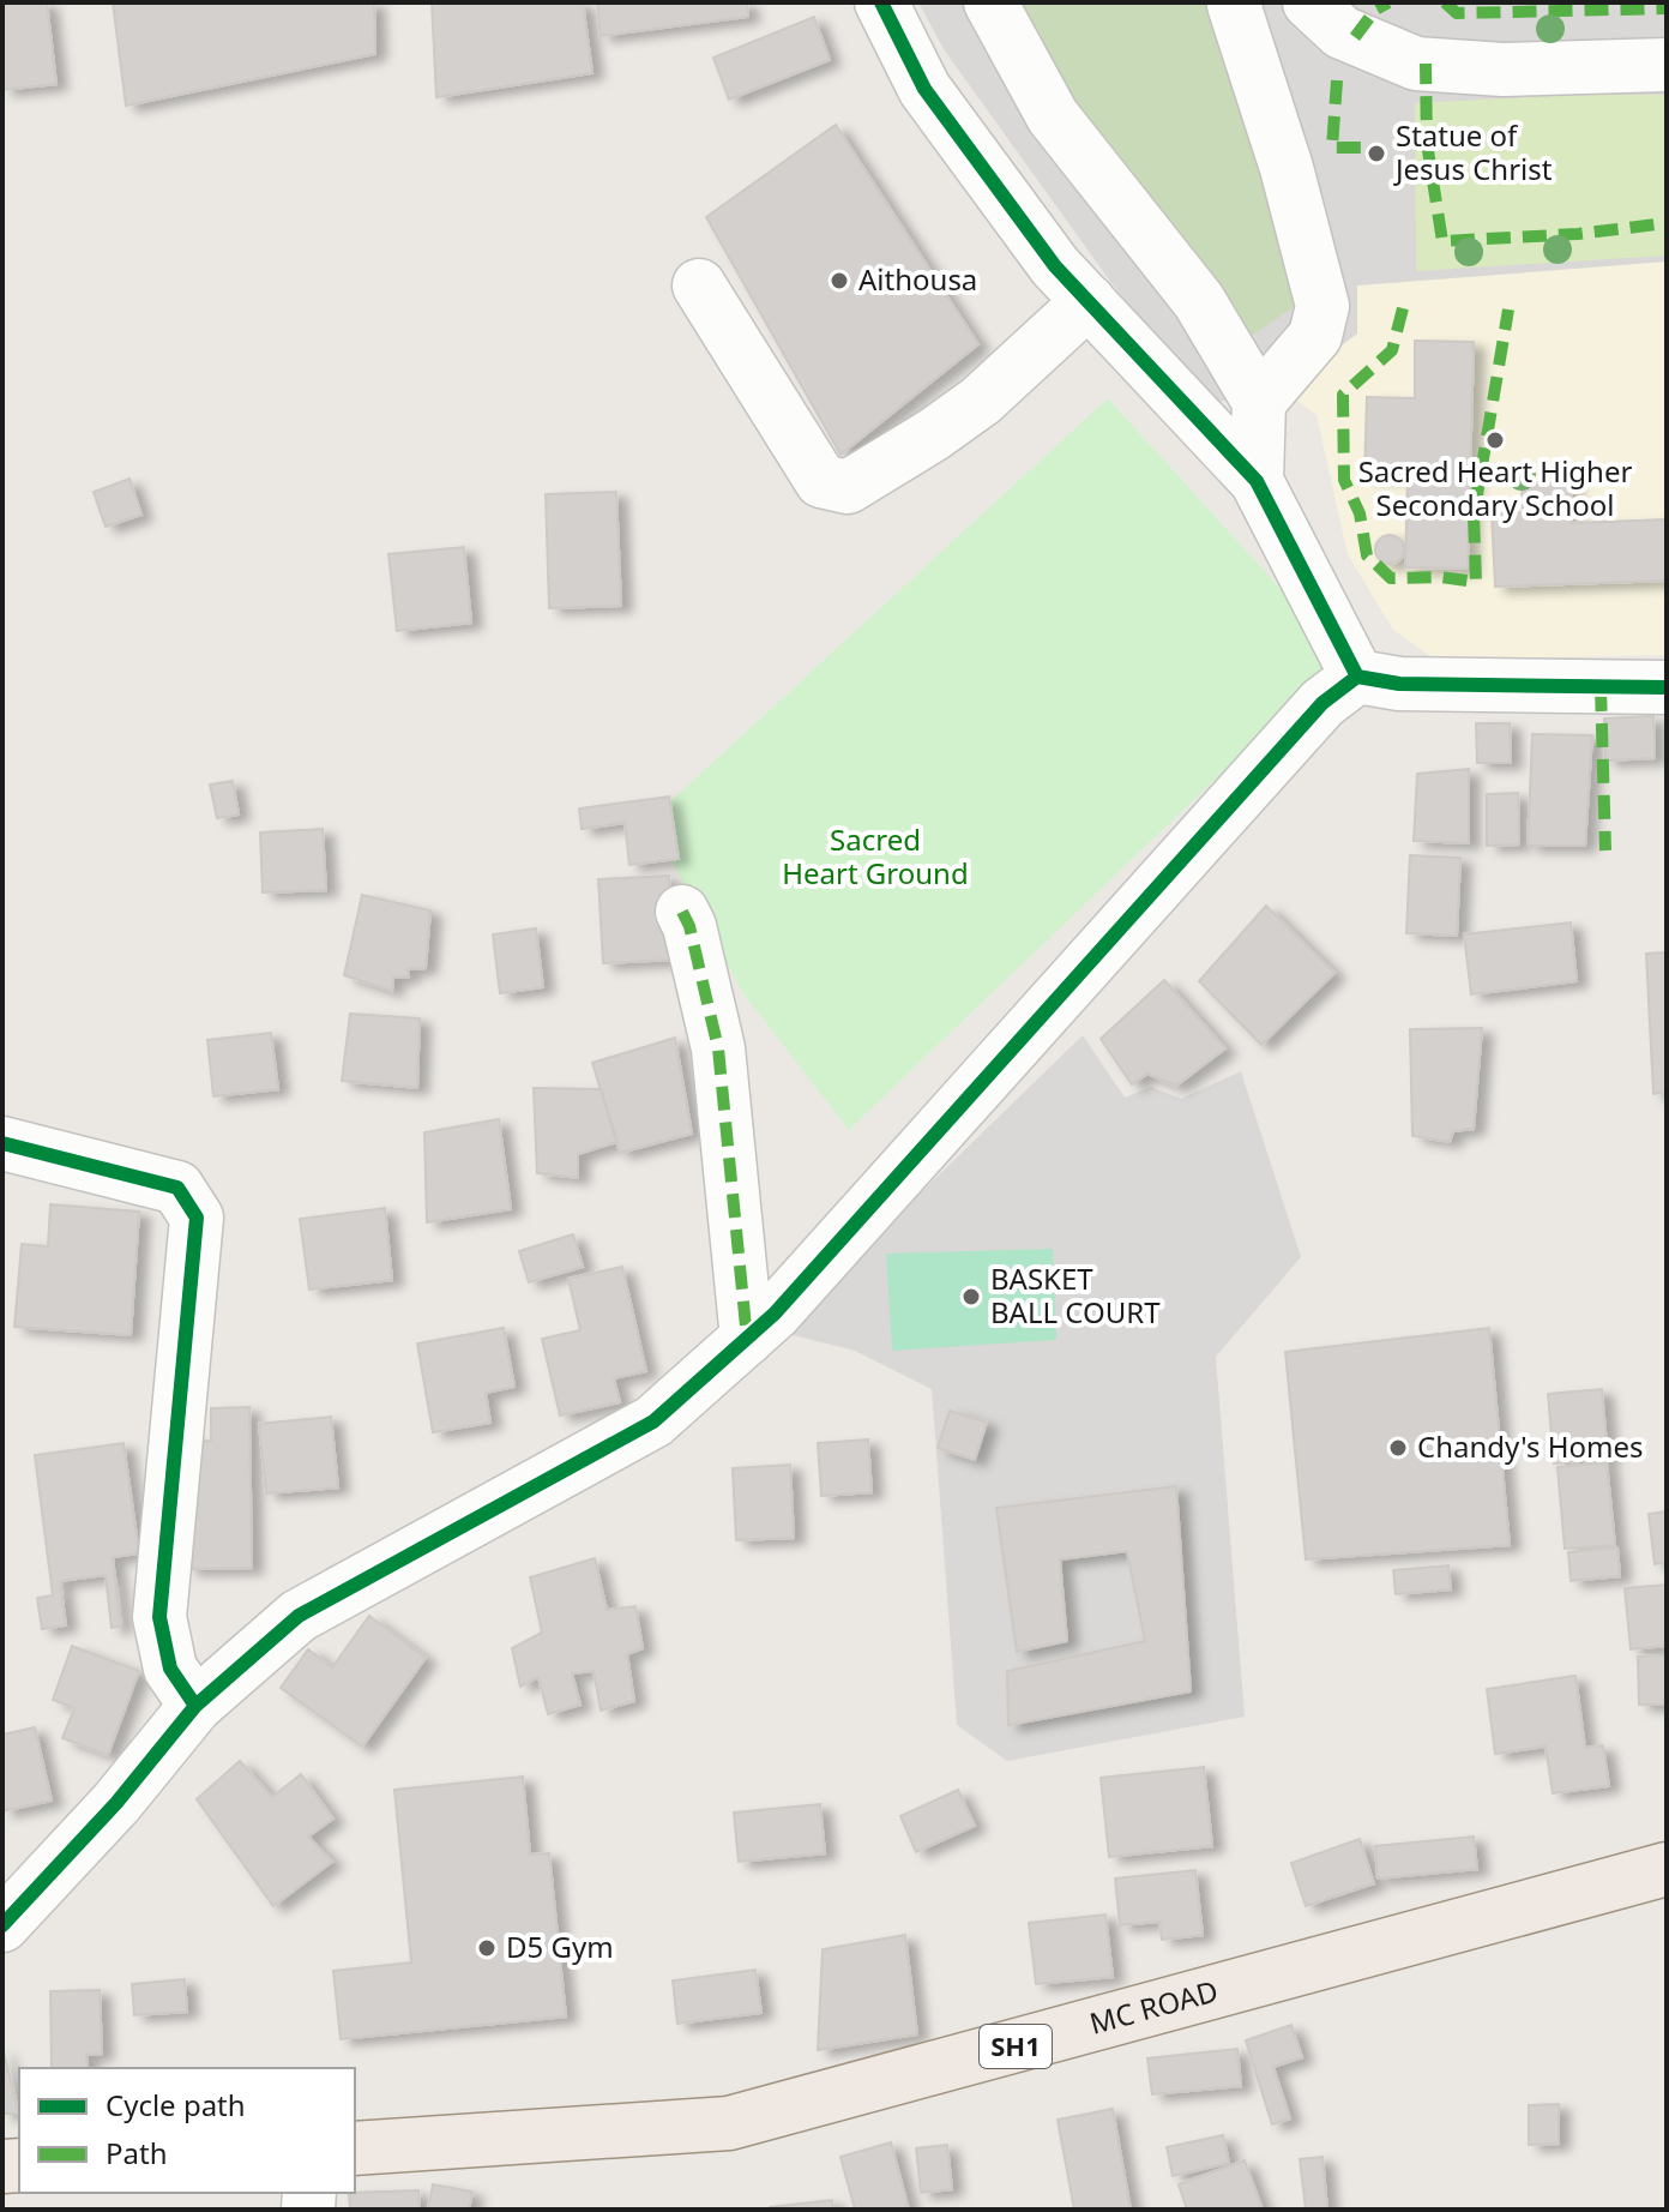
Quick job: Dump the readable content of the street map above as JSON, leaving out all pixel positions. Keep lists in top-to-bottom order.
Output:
{
  "streets": {
    "main road": ["MC ROAD", "SH1"]
  },
  "parks": ["Sacred Heart Ground"],
  "places": [
    "Statue of Jesus Christ",
    "Aithousa",
    "Sacred Heart Higher Secondary School",
    "BASKET BALL COURT",
    "Chandy's Homes",
    "D5 Gym"
  ],
  "legend": ["Cycle path", "Path"]
}
